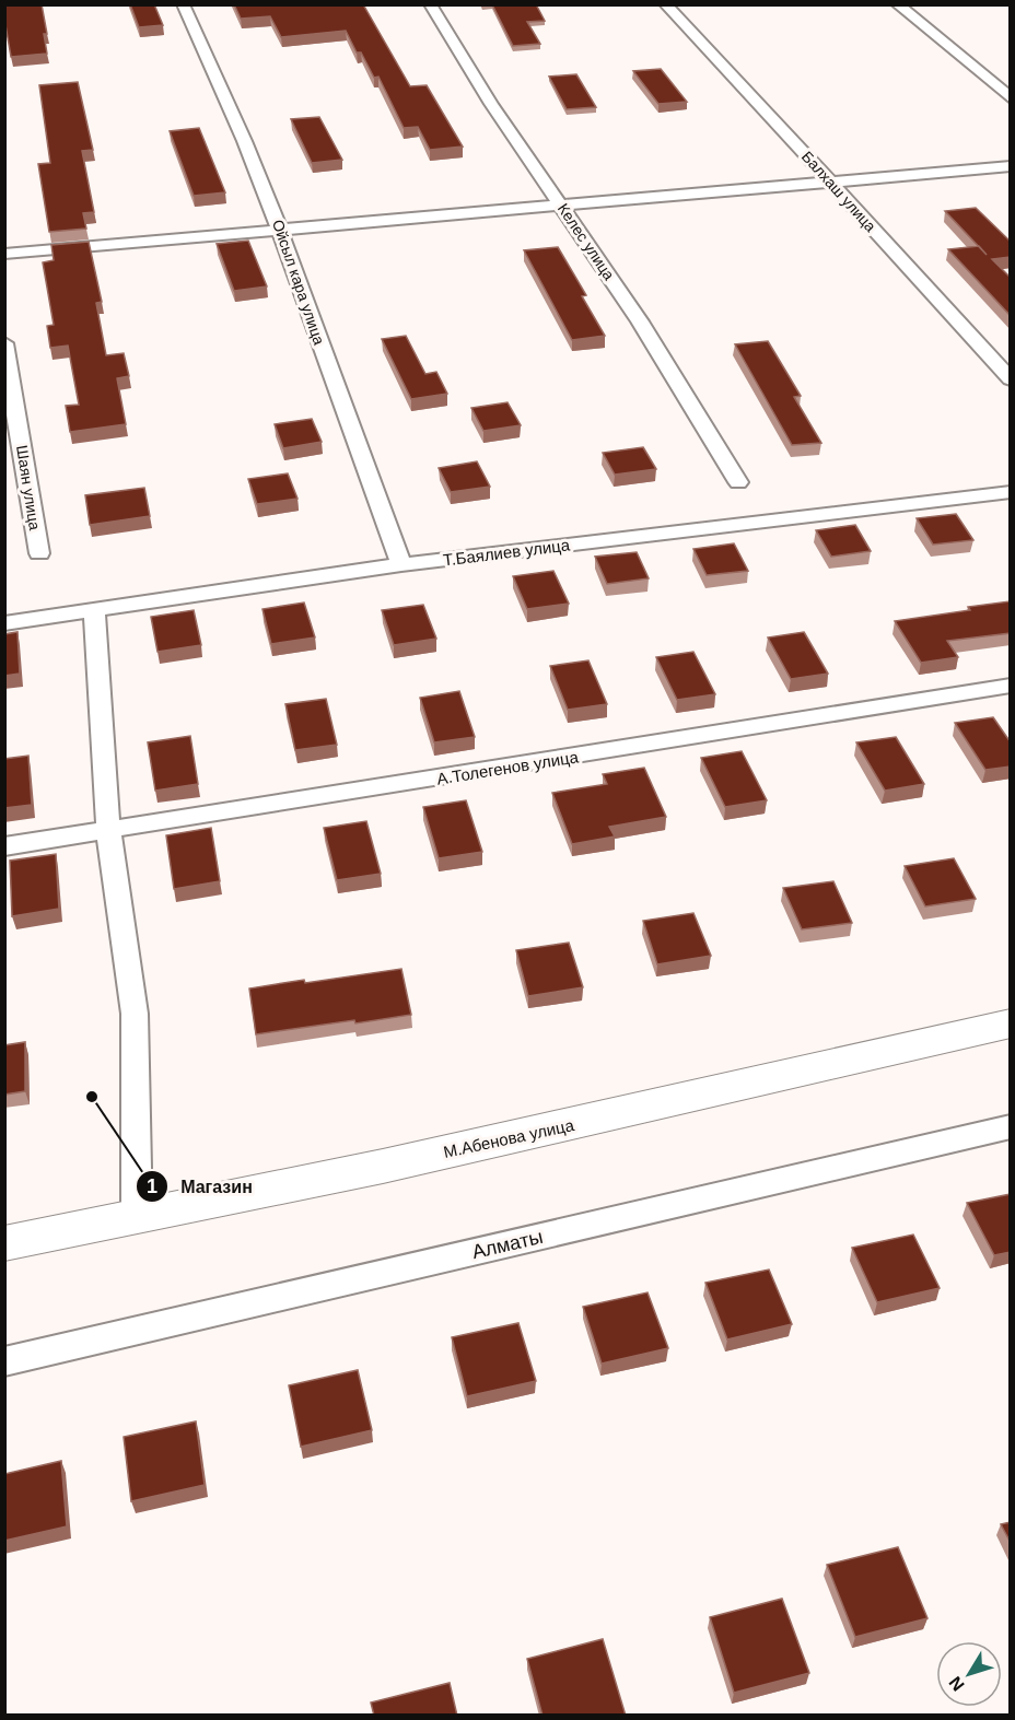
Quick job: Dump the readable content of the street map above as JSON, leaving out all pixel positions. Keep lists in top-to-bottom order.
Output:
{
  "streets": {
    "main road": ["М.Абенова улица"],
    "street": [
      "Балхаш улица",
      "Келес улица",
      "Ойсыл кара улица",
      "Шаян улица",
      "Т.Баялиев улица",
      "А.Толегенов улица",
      "Алматы"
    ]
  },
  "crossings": [
    ["Ойсыл кара улица", "Т.Баялиев улица"]
  ],
  "places": ["Магазин"],
  "north": "bottom left"
}
